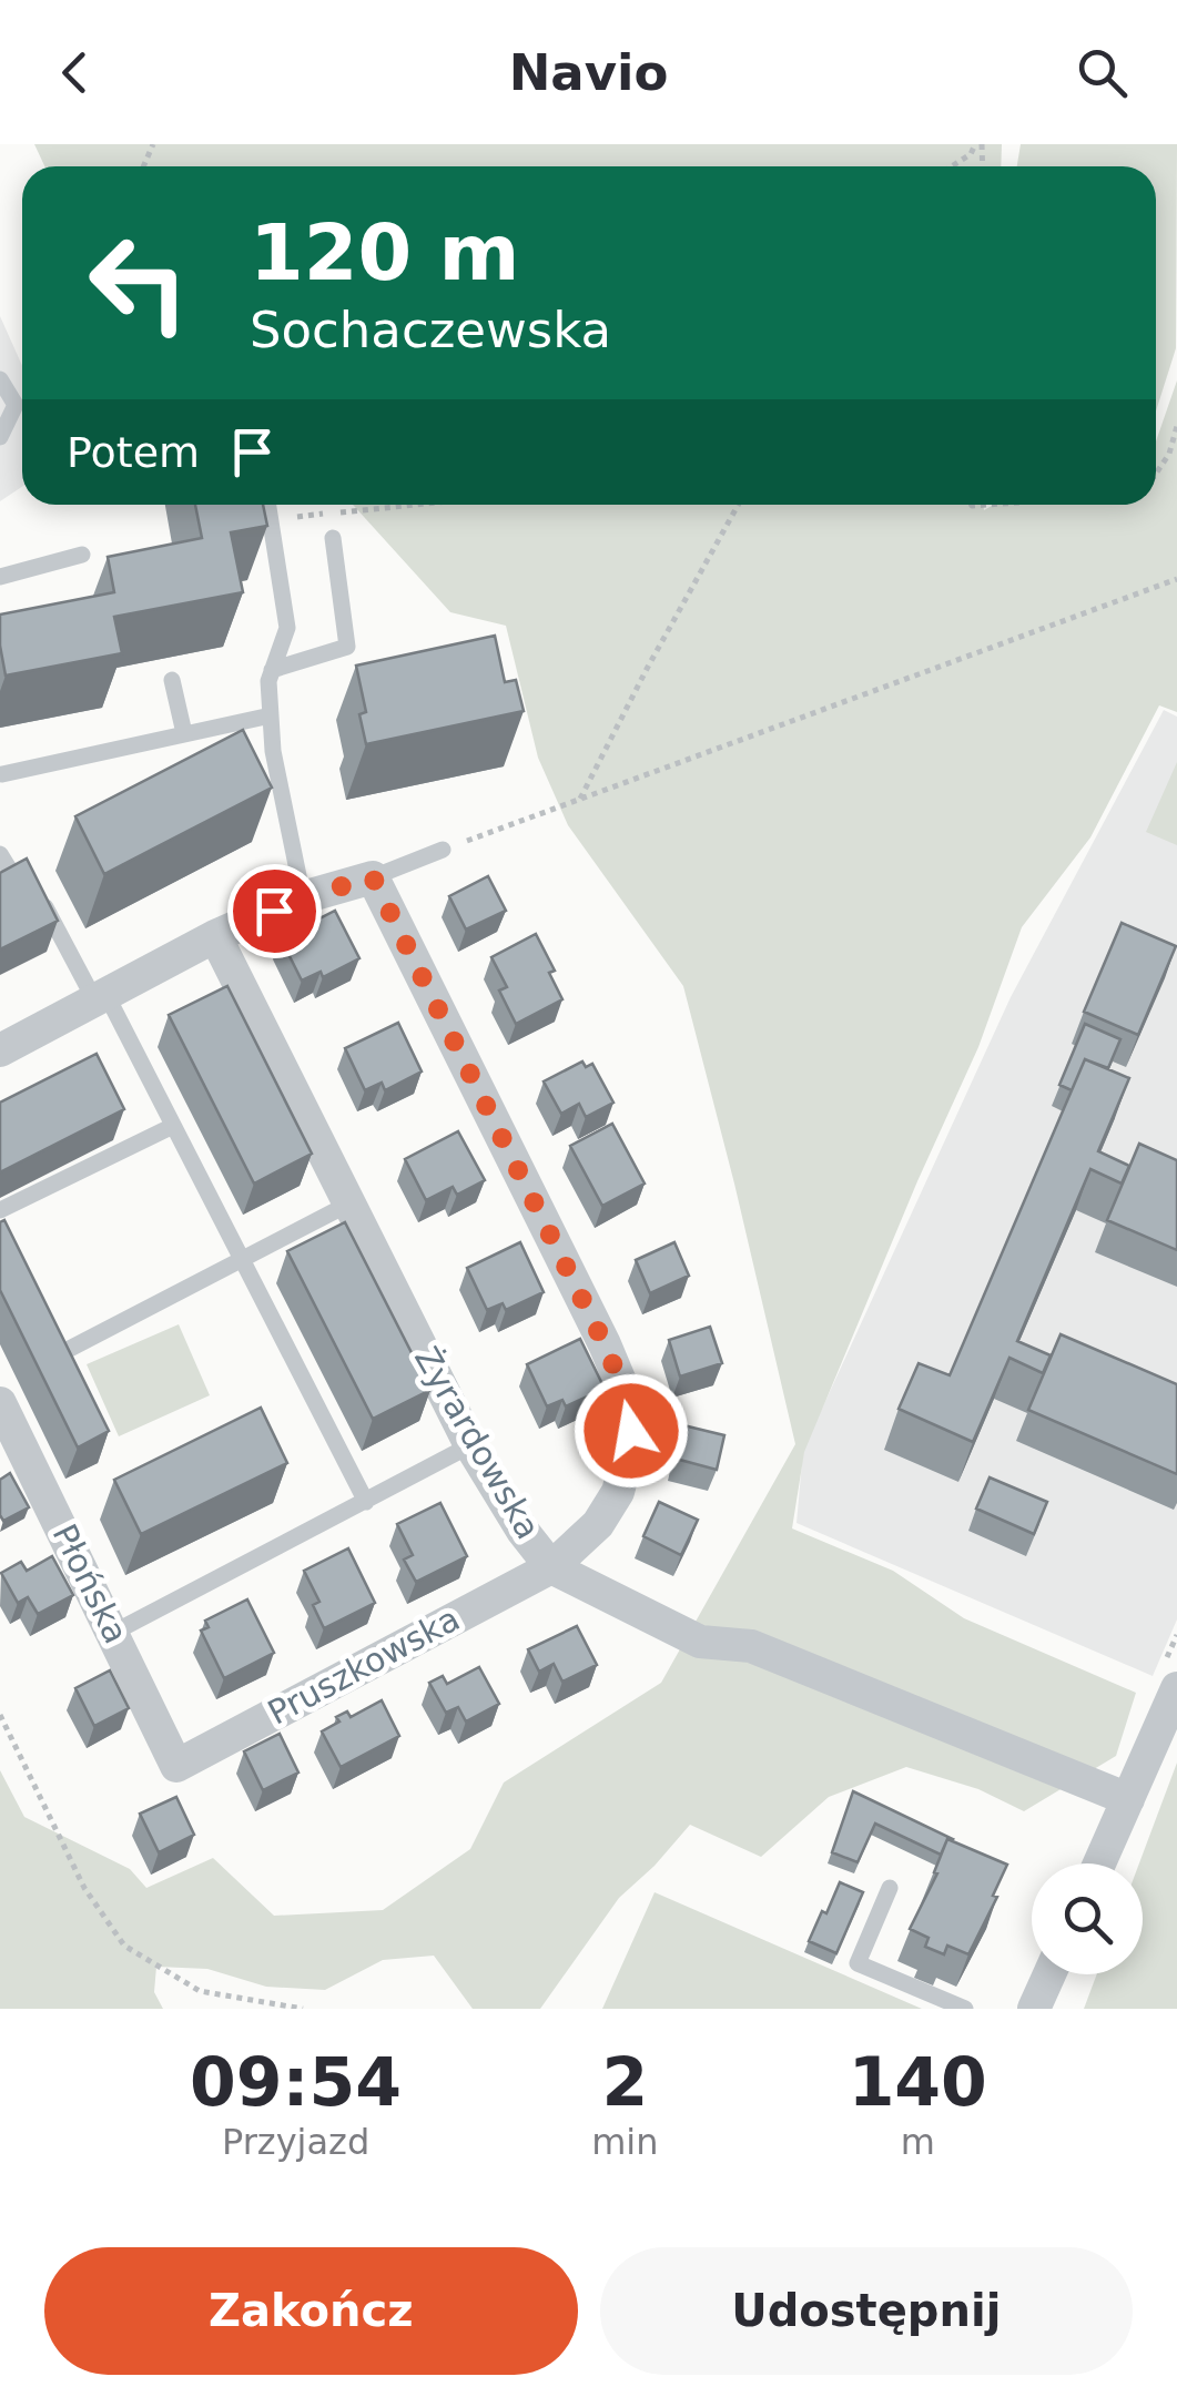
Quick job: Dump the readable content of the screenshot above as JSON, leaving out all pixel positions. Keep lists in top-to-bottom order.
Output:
{
  "streets": {
    "street": ["Żyrardowska", "Płońska", "Pruszkowska"]
  },
  "crossings": [
    ["Żyrardowska", "Pruszkowska"],
    ["Płońska", "Pruszkowska"]
  ],
  "page": {
    "header": "Navio",
    "turn": ["120 m", "Sochaczewska"],
    "then": "Potem",
    "eta": [
      "09:54",
      "Przyjazd",
      "2",
      "min",
      "140",
      "m"
    ],
    "buttons": ["Zakończ", "Udostępnij"]
  }
}
